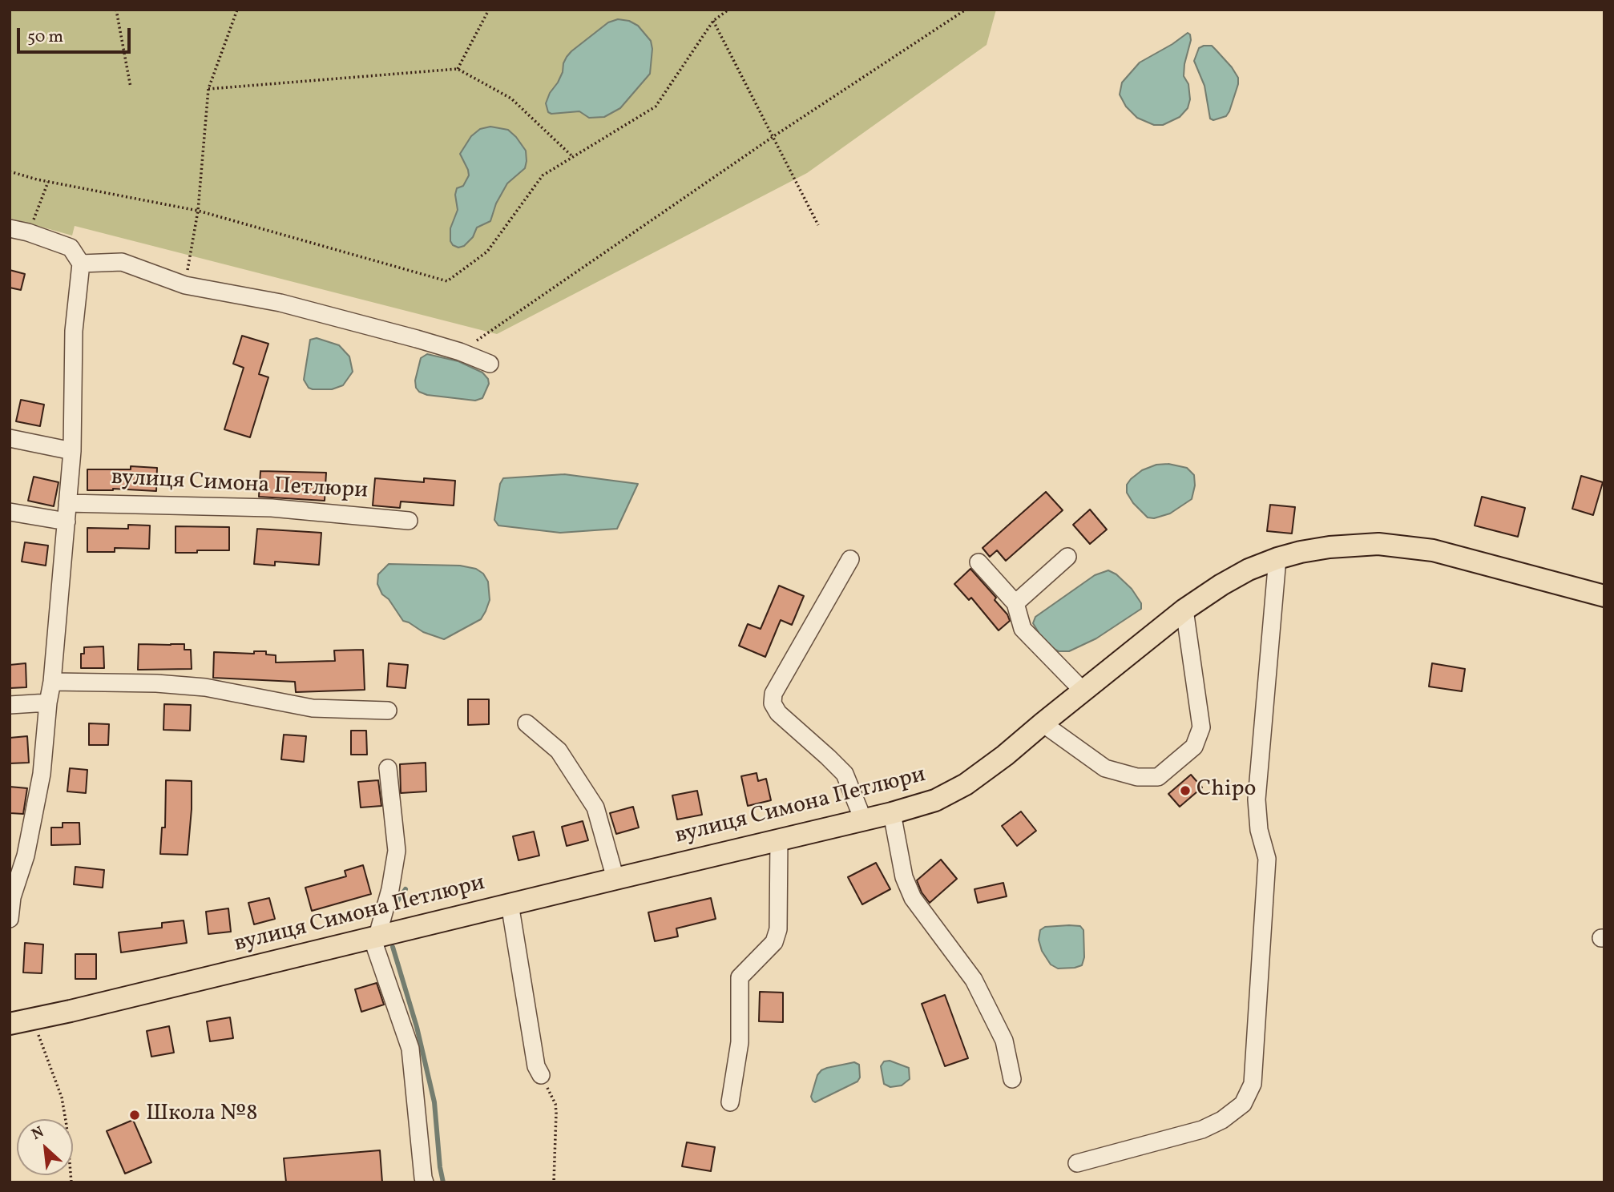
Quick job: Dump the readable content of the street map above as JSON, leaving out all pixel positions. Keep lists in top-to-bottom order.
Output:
{
  "streets": {
    "main road": ["вулиця Симона Петлюри"]
  },
  "places": ["Chipo", "Школа №8"],
  "scale_bar": "50 m",
  "north": "top left"
}
